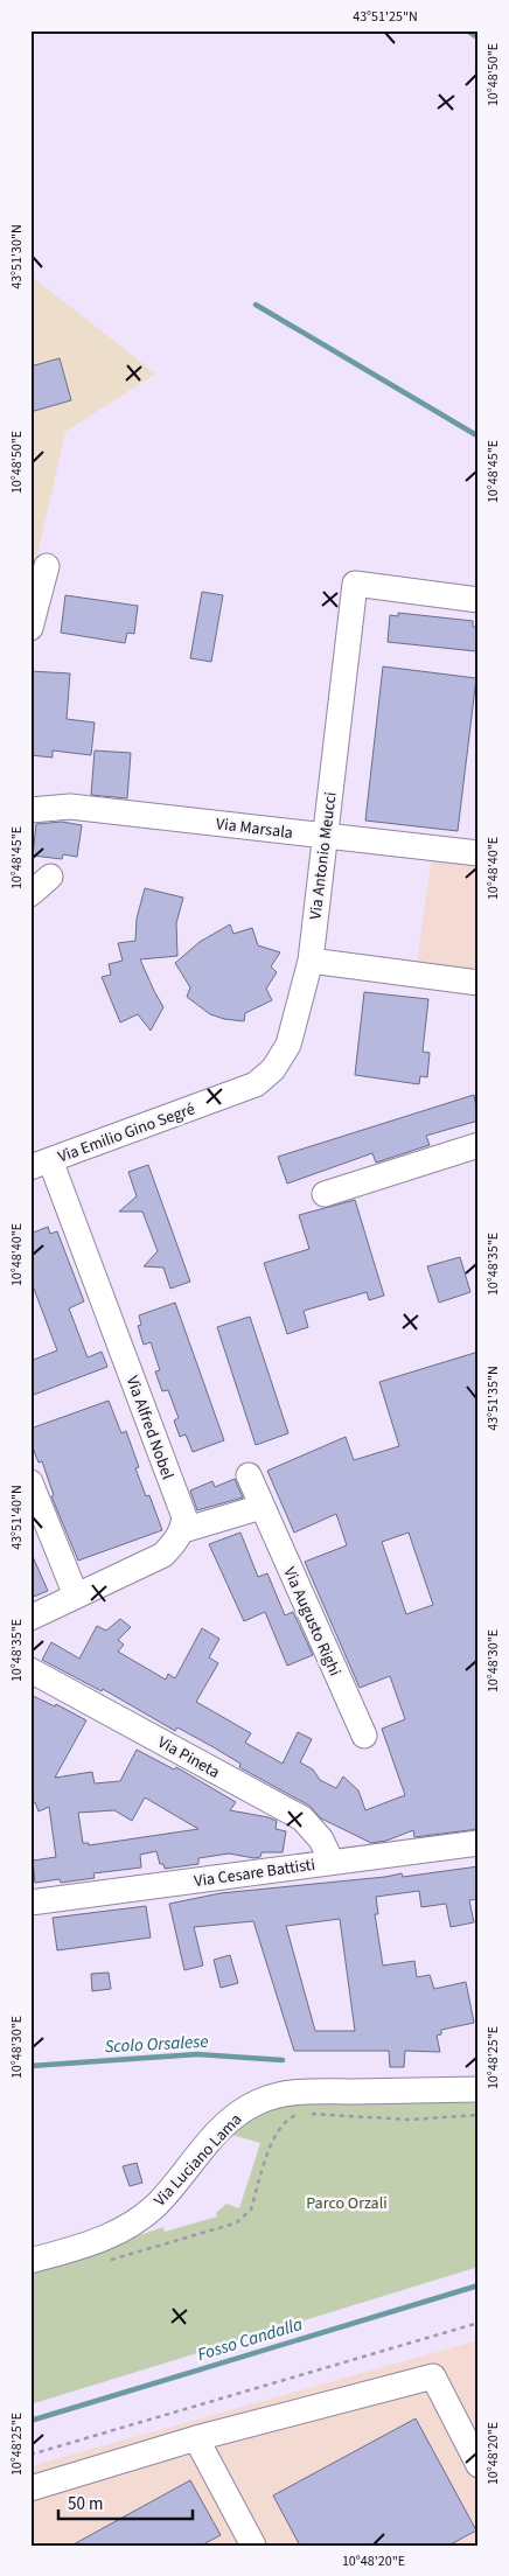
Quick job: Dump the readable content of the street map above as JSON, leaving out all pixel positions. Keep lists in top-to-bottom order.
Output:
{
  "streets": {
    "street": [
      "Via Marsala",
      "Via Antonio Meucci",
      "Via Emilio Gino Segré",
      "Via Alfred Nobel",
      "Via Augusto Righi",
      "Via Pineta",
      "Via Cesare Battisti",
      "Via Luciano Lama"
    ]
  },
  "crossings": [
    ["Via Marsala", "Via Antonio Meucci"],
    ["Via Antonio Meucci", "Via Emilio Gino Segré"],
    ["Via Emilio Gino Segré", "Via Alfred Nobel"],
    ["Via Pineta", "Via Cesare Battisti"]
  ],
  "water": ["Scolo Orsalese", "Fosso Candalla"],
  "parks": ["Parco Orzali"],
  "scale_bar": "50 m",
  "coordinates": [
    "43°51'25\"N",
    "10°48'50\"E",
    "43°51'30\"N",
    "10°48'45\"E",
    "10°48'40\"E",
    "10°48'35\"E",
    "43°51'35\"N",
    "43°51'40\"N",
    "10°48'30\"E",
    "10°48'25\"E",
    "10°48'20\"E"
  ]
}
